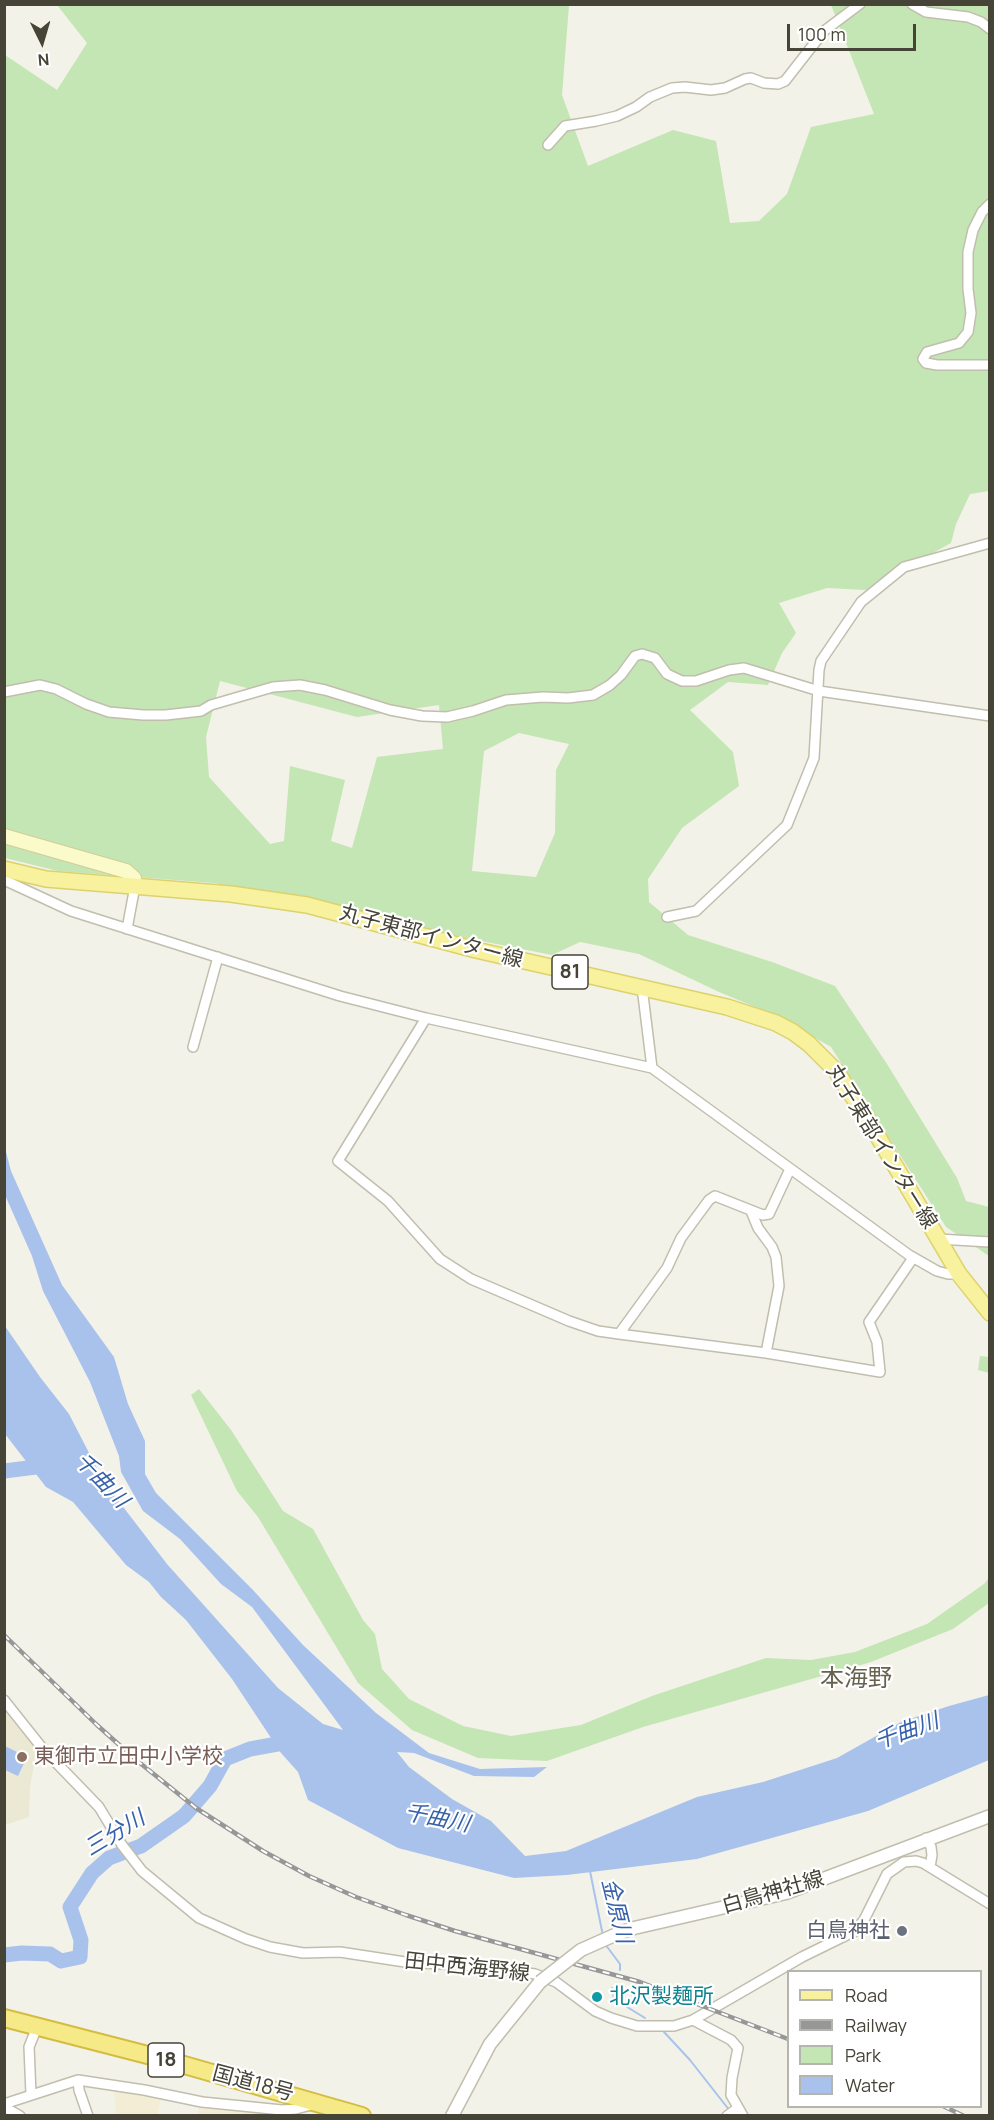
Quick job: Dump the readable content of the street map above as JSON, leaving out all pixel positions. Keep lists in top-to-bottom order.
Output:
{
  "streets": {
    "highway": ["18", "国道18号"],
    "main road": ["丸子東部インター線", "81"],
    "street": ["白鳥神社線", "田中西海野線"]
  },
  "districts": ["本海野"],
  "water": ["千曲川", "三分川", "金原川"],
  "places": ["東御市立田中小学校", "白鳥神社", "北沢製麺所"],
  "legend": [
    "Road",
    "Railway",
    "Park",
    "Water"
  ],
  "scale_bar": "100 m",
  "north": "bottom"
}
